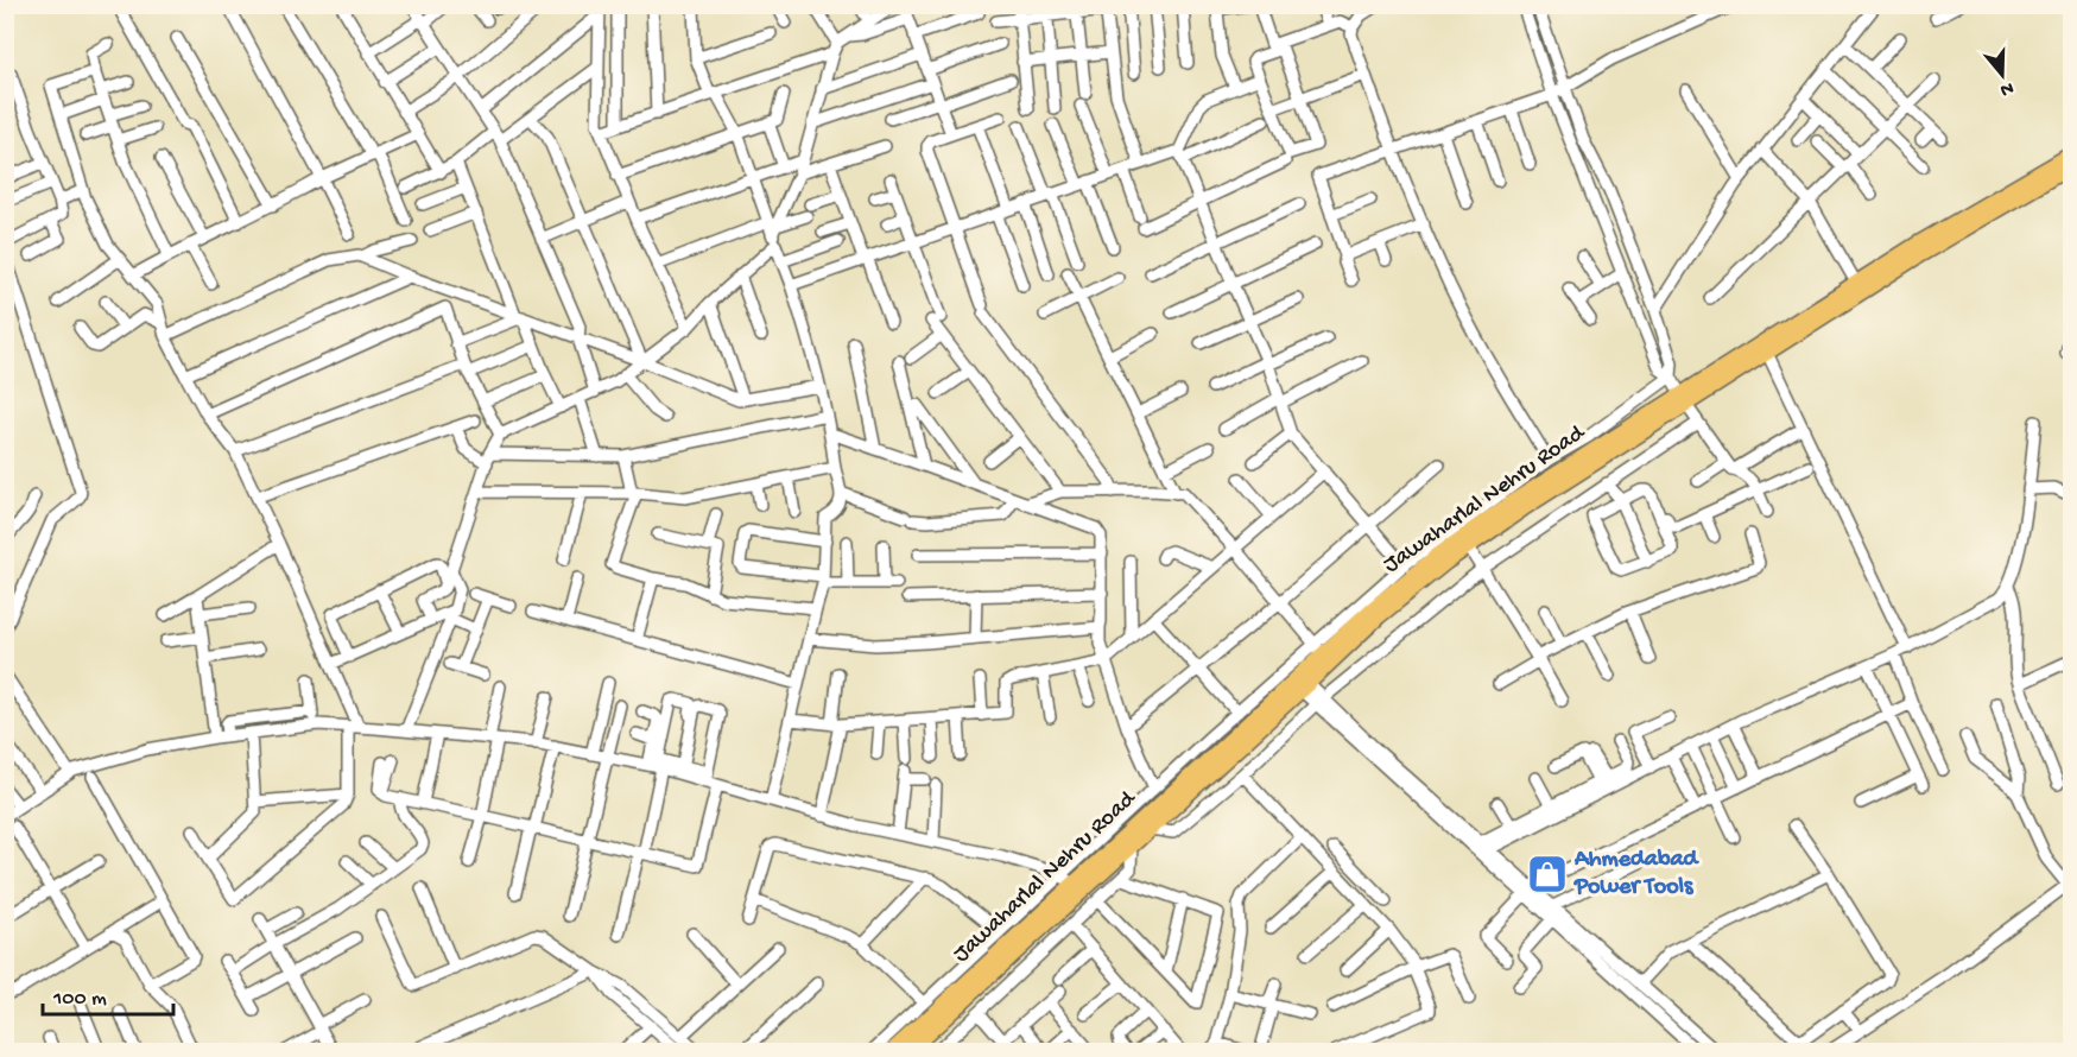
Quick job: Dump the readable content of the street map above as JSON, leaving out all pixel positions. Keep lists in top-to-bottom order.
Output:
{
  "streets": {
    "main road": ["Jawaharlal Nehru Road"]
  },
  "places": {
    "shop": ["Ahmedabad Power Tools"]
  },
  "scale_bar": "100 m",
  "north": "bottom"
}
